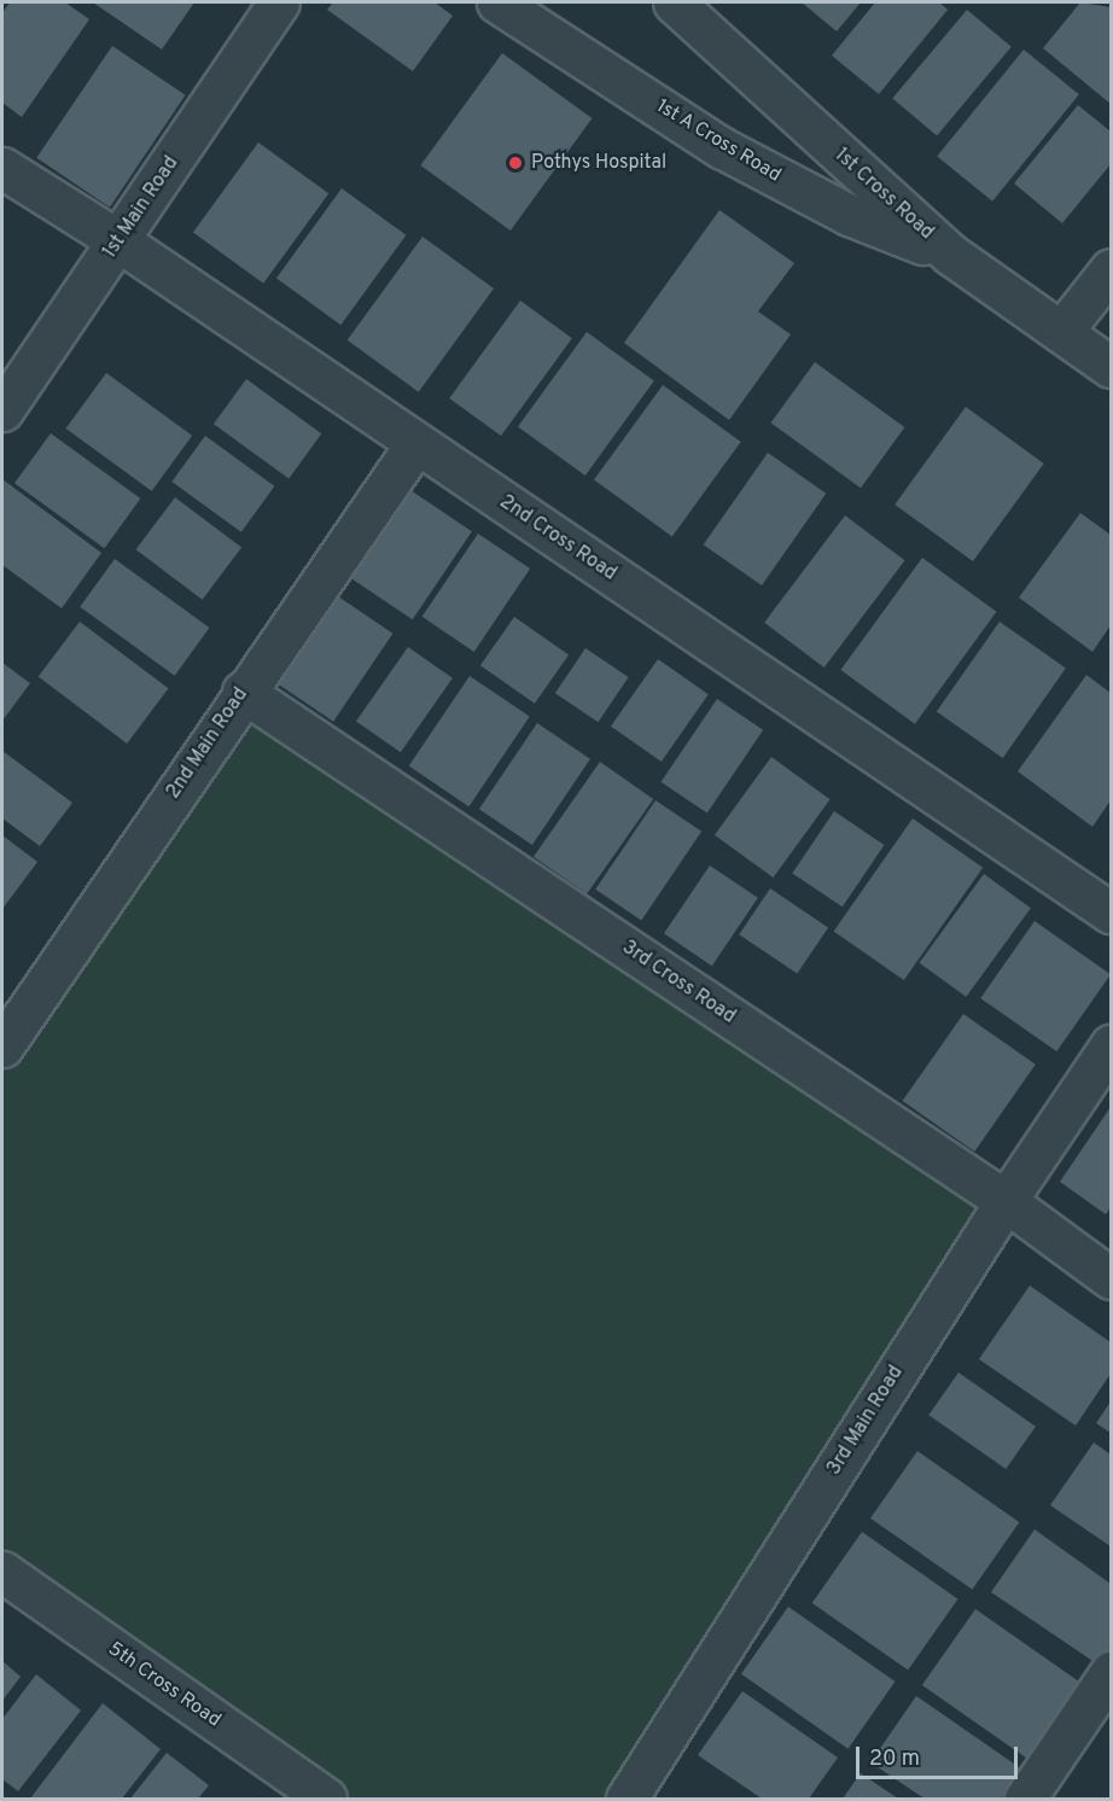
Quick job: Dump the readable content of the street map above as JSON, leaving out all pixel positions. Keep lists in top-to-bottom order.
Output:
{
  "streets": {
    "street": [
      "1st A Cross Road",
      "1st Cross Road",
      "1st Main Road",
      "2nd Cross Road",
      "2nd Main Road",
      "3rd Cross Road",
      "3rd Main Road",
      "5th Cross Road"
    ]
  },
  "crossings": [
    ["1st A Cross Road", "1st Cross Road"],
    ["1st Main Road", "2nd Cross Road"],
    ["2nd Cross Road", "2nd Main Road"],
    ["2nd Main Road", "3rd Cross Road"],
    ["3rd Cross Road", "3rd Main Road"]
  ],
  "places": ["Pothys Hospital"],
  "scale_bar": "20 m"
}
